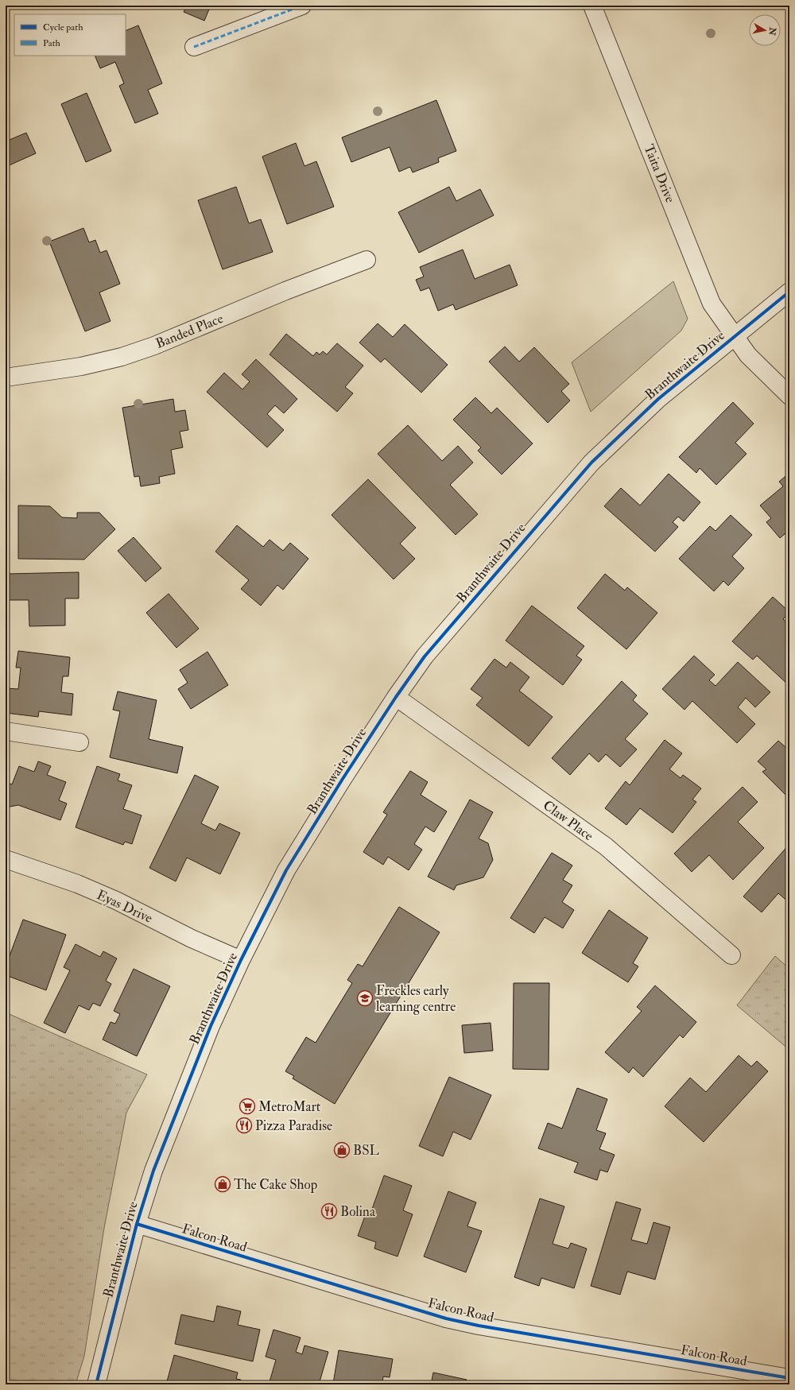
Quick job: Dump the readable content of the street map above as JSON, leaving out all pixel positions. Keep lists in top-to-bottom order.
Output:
{
  "streets": {
    "street": [
      "Taita Drive",
      "Banded Place",
      "Branthwaite Drive",
      "Claw Place",
      "Eyas Drive",
      "Falcon Road"
    ]
  },
  "crossings": [
    ["Taita Drive", "Branthwaite Drive"],
    ["Branthwaite Drive", "Claw Place"],
    ["Branthwaite Drive", "Eyas Drive"],
    ["Branthwaite Drive", "Falcon Road"]
  ],
  "places": {
    "school or university": ["Freckles early learning centre"],
    "supermarket": ["MetroMart"],
    "restaurant": ["Pizza Paradise", "Bolina"],
    "shop": ["BSL", "The Cake Shop"]
  },
  "legend": ["Cycle path", "Path"],
  "north": "right"
}
